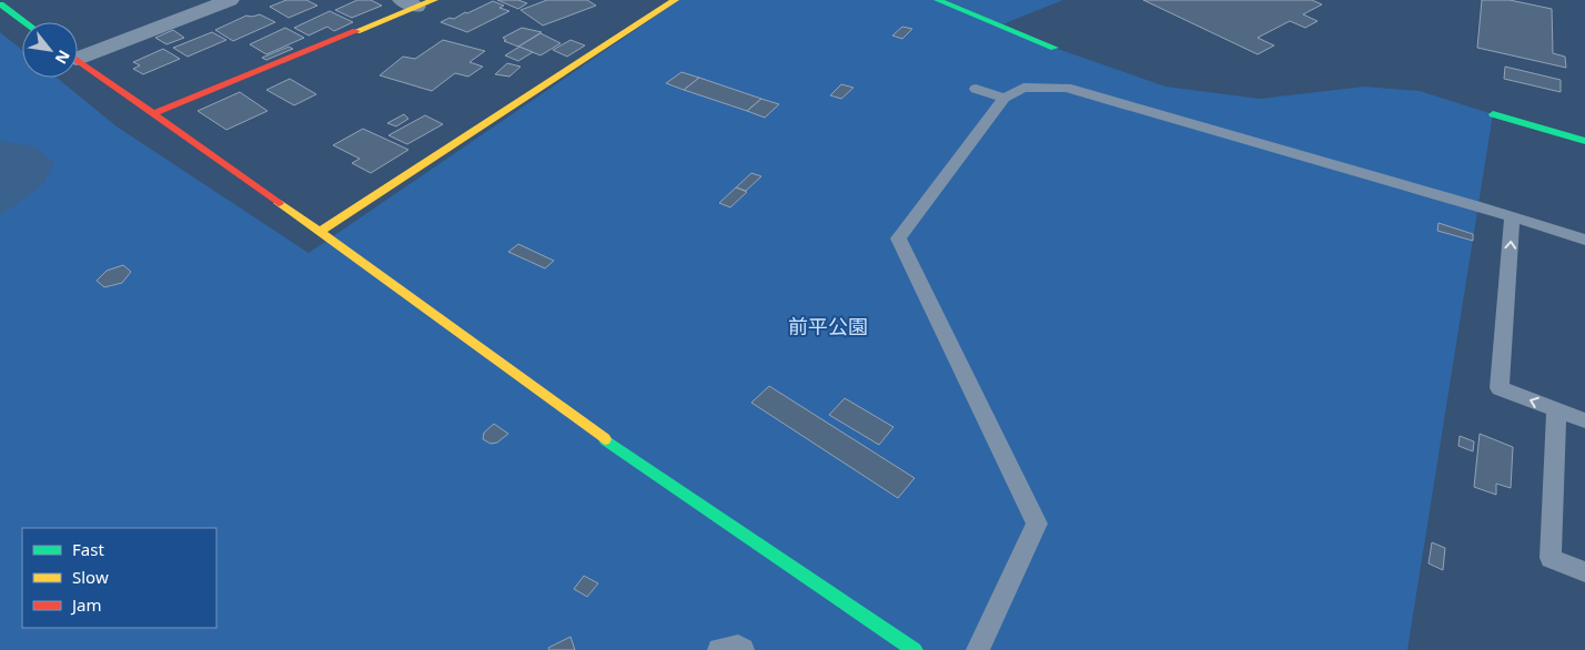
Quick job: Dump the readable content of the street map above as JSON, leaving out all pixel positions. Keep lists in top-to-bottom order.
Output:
{
  "parks": ["前平公園"],
  "legend": ["Fast", "Slow", "Jam"],
  "north": "bottom right"
}
